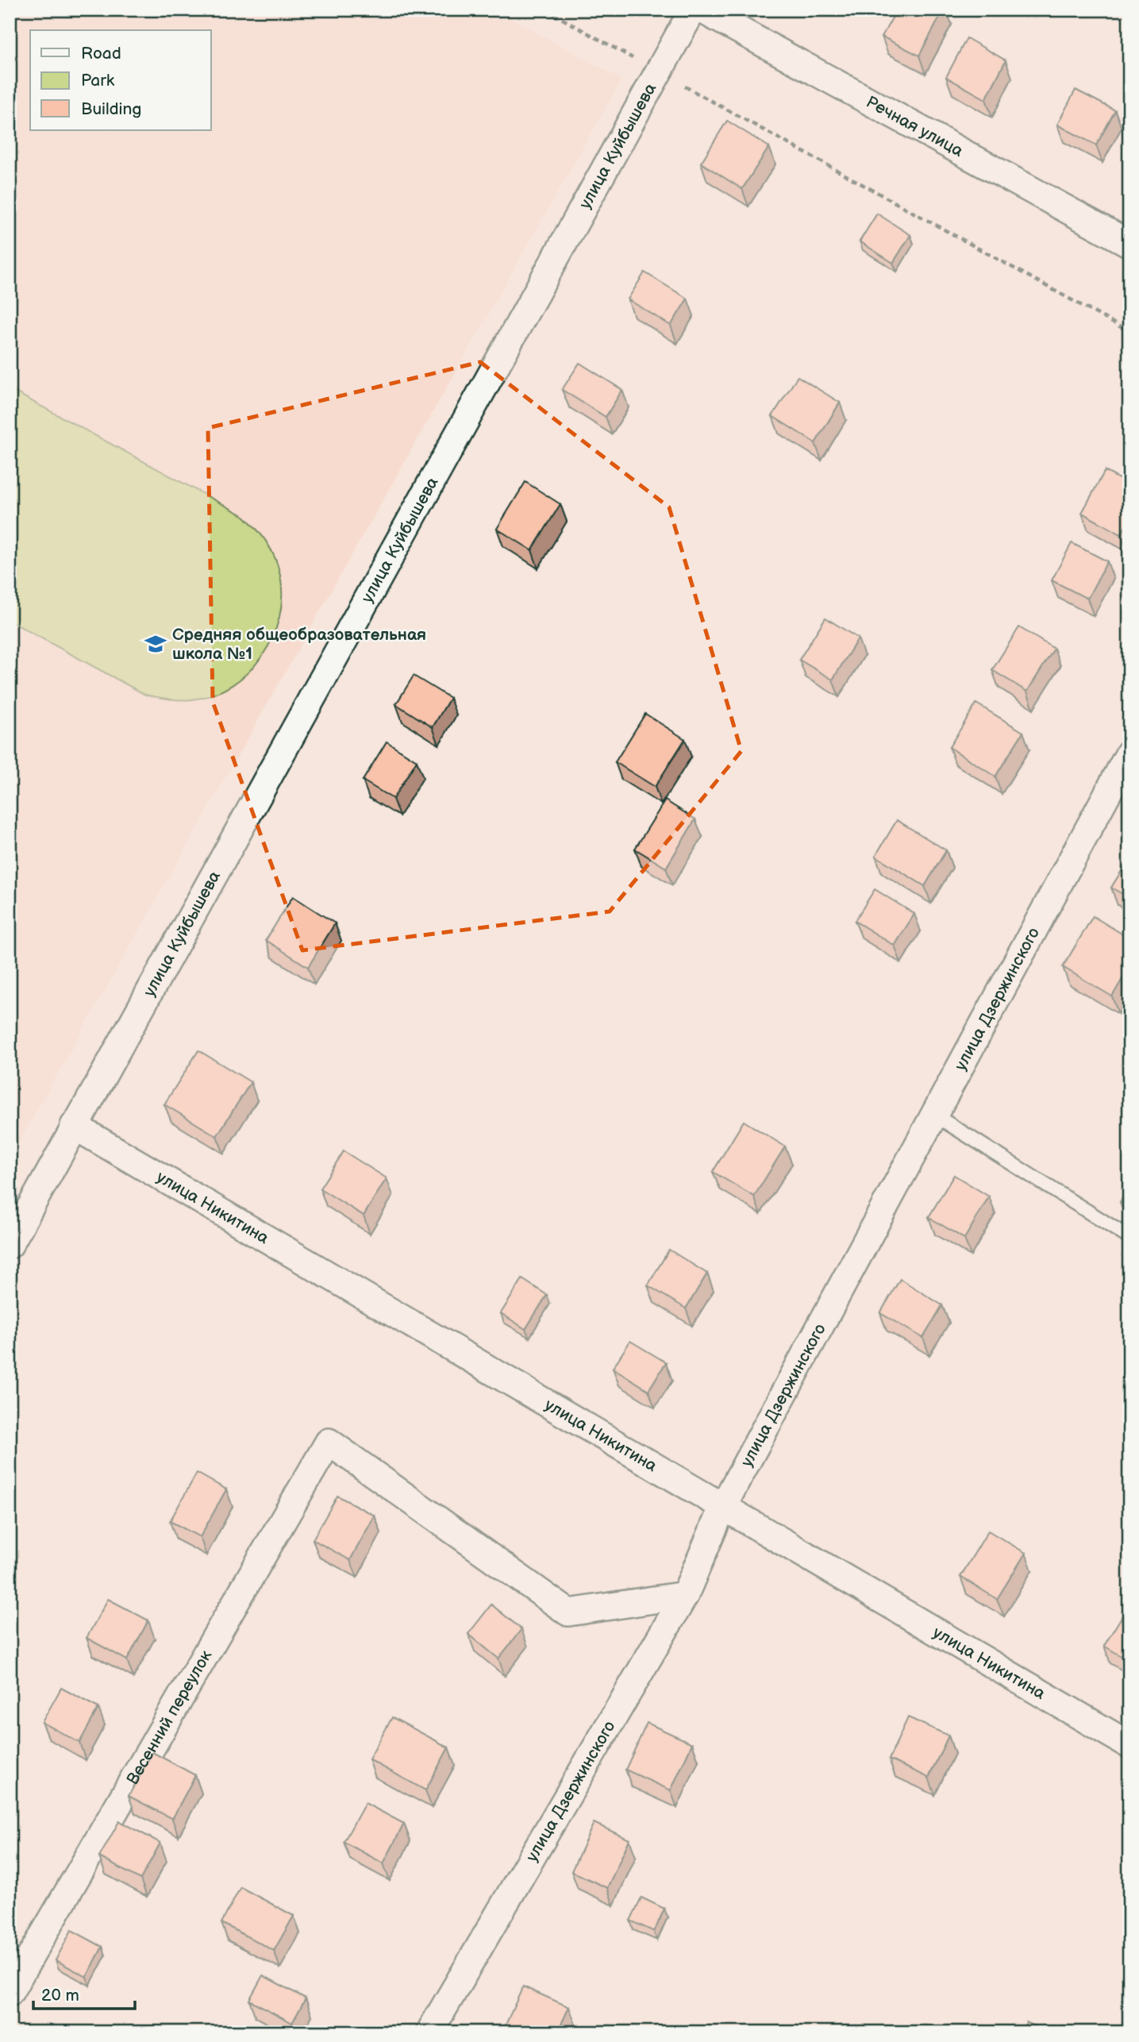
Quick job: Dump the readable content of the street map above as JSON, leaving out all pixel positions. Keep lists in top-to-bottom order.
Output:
{
  "streets": {
    "street": [
      "Речная улица",
      "улица Куйбышева",
      "улица Дзержинского",
      "улица Никитина",
      "Весенний переулок"
    ]
  },
  "crossings": [
    ["улица Куйбышева", "улица Никитина"],
    ["улица Дзержинского", "улица Никитина"],
    ["улица Дзержинского", "Весенний переулок"]
  ],
  "places": {
    "school or university": ["Средняя общеобразовательная школа №1"]
  },
  "legend": ["Road", "Park", "Building"],
  "scale_bar": "20 m"
}
